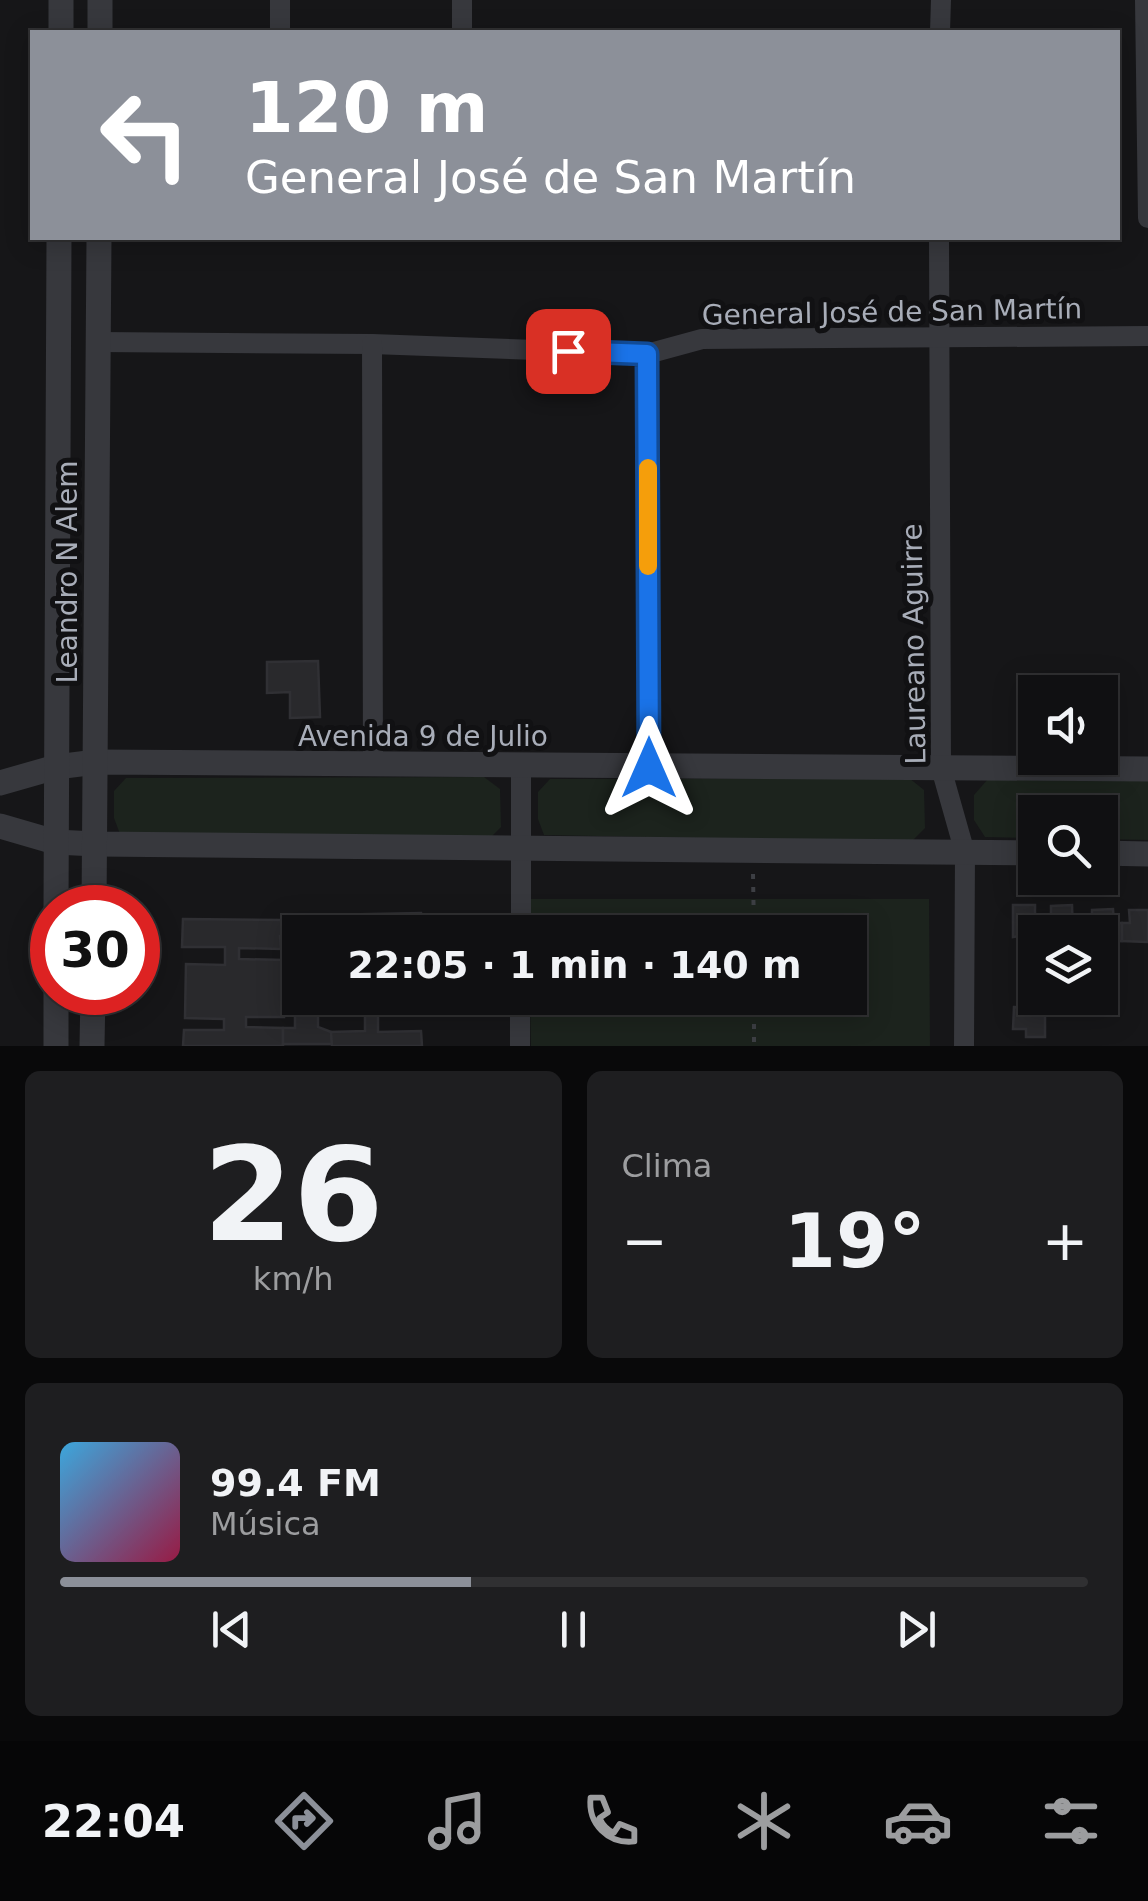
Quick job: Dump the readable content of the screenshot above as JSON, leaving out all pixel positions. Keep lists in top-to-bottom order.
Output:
{
  "streets": {
    "street": [
      "General José de San Martín",
      "Leandro N Alem",
      "Laureano Aguirre",
      "Avenida 9 de Julio"
    ]
  },
  "crossings": [
    ["General José de San Martín", "Leandro N Alem"],
    ["General José de San Martín", "Laureano Aguirre"],
    ["Leandro N Alem", "Avenida 9 de Julio"],
    ["Laureano Aguirre", "Avenida 9 de Julio"]
  ],
  "page": {
    "turn": ["120 m", "General José de San Martín"],
    "limit": "30",
    "trip": "22:05 · 1 min · 140 m",
    "tile": [
      ["26", "km/h"],
      "Clima"
    ],
    "heat": ["−", "19°", "+"],
    "song": ["99.4 FM", "Música"],
    "tabs": "22:04"
  }
}
